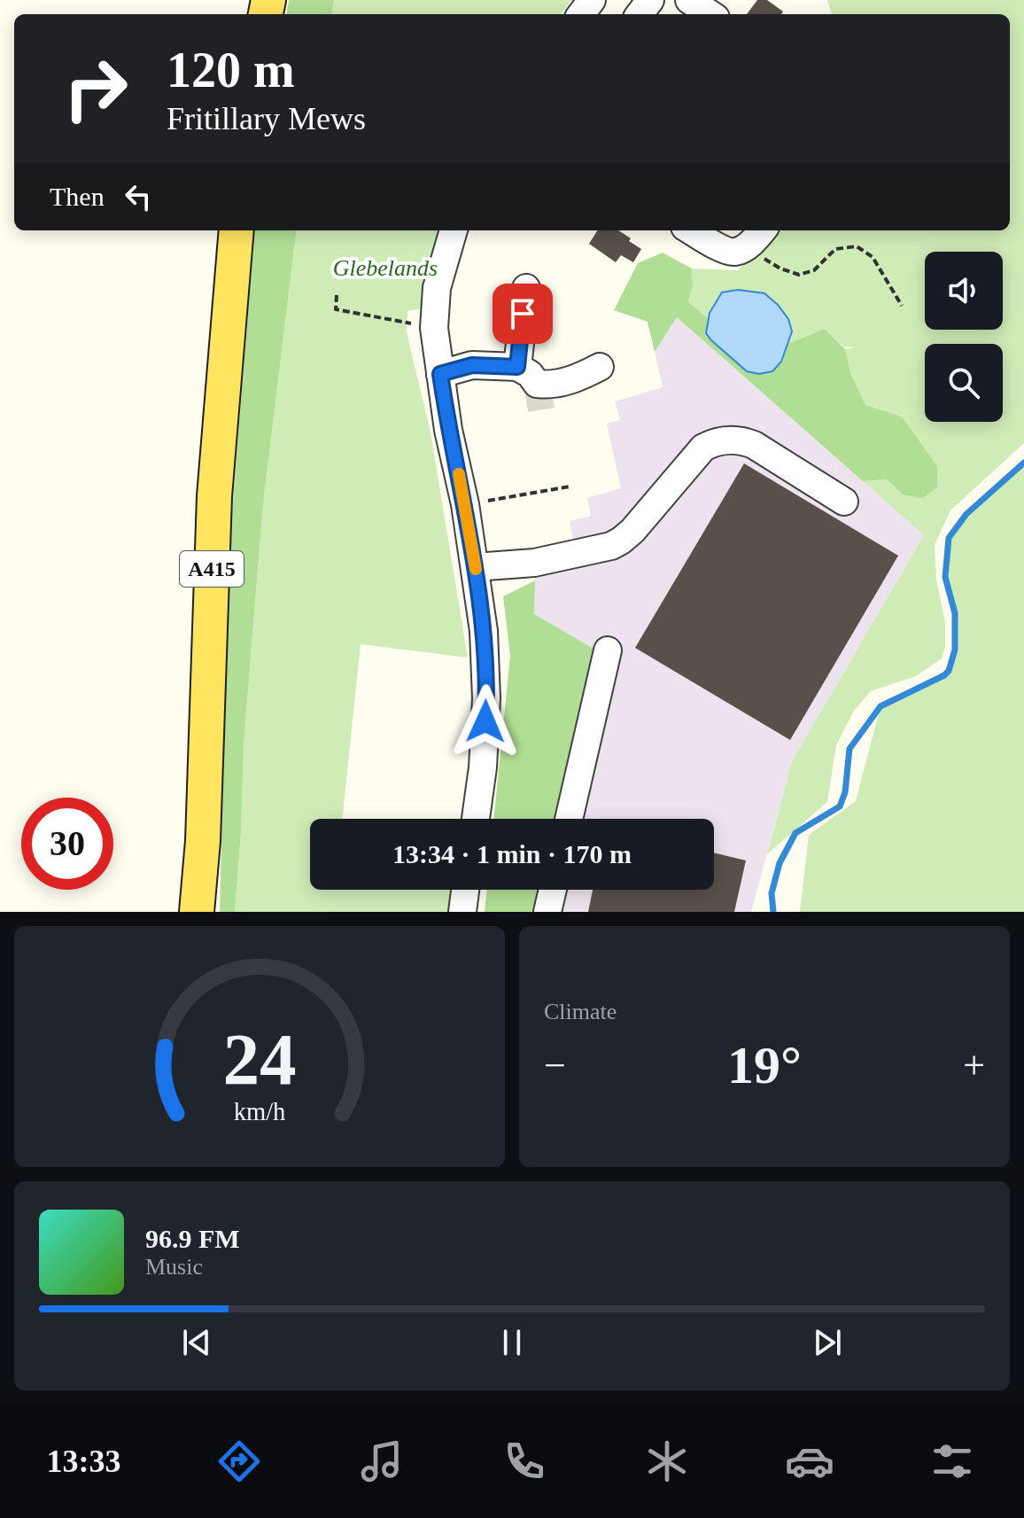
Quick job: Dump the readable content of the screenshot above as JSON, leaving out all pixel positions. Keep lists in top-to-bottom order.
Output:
{
  "streets": {
    "main road": ["A415"]
  },
  "parks": ["Glebelands"],
  "page": {
    "turn": ["120 m", "Fritillary Mews"],
    "then": "Then",
    "limit": "30",
    "trip": "13:34 · 1 min · 170 m",
    "tile": "Climate",
    "heat": ["−", "19°", "+"],
    "song": ["96.9 FM", "Music"],
    "tabs": "13:33",
    "gauge": ["24", "km/h"]
  }
}
